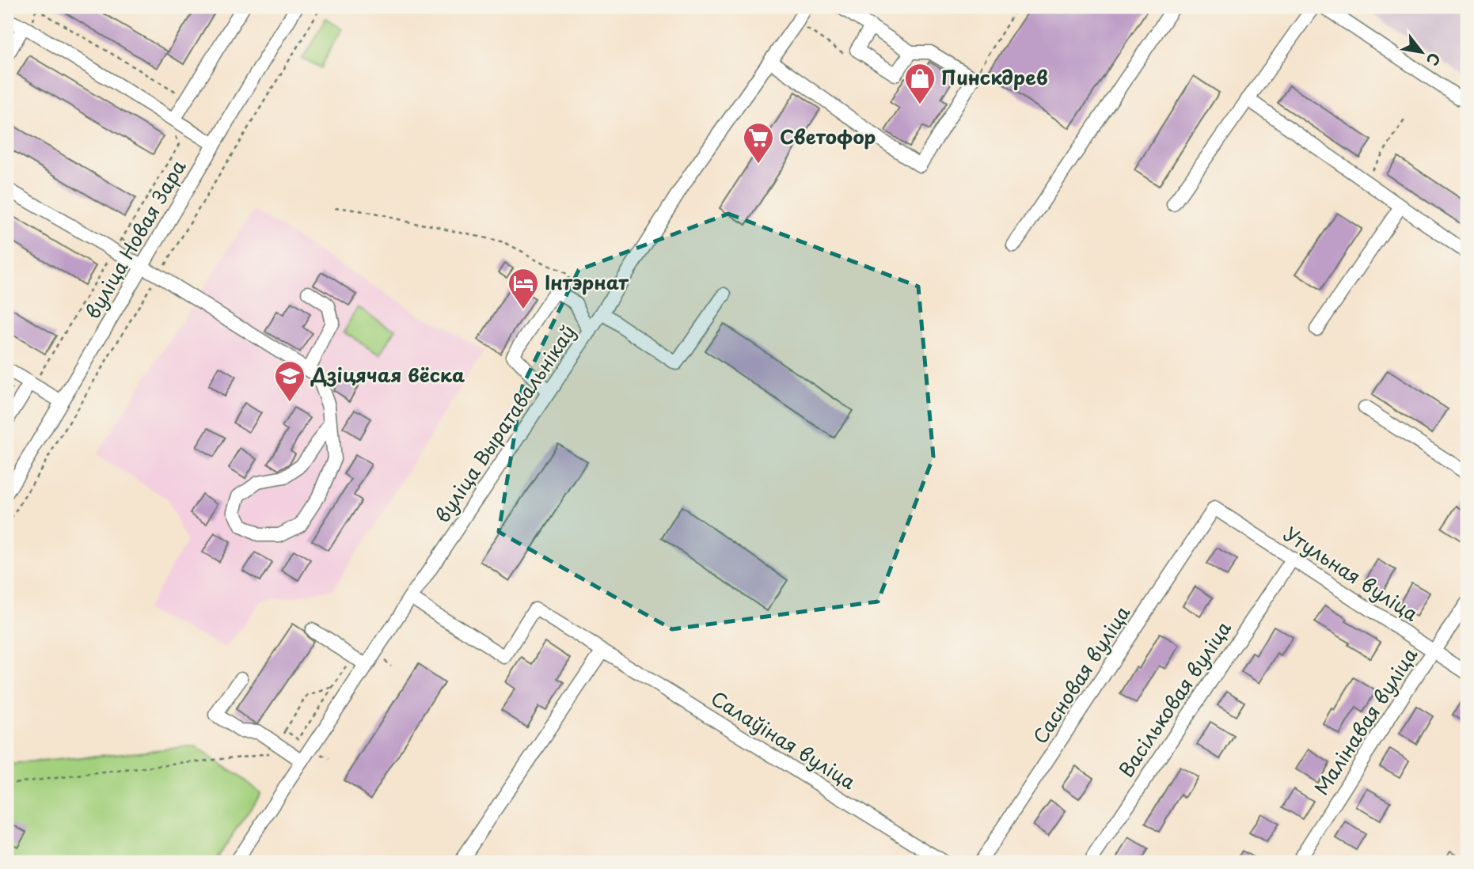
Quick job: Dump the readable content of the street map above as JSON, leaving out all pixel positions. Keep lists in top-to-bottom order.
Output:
{
  "streets": {
    "street": [
      "вуліца Новая Зара",
      "вуліца Выратавальнікаў",
      "Утульная вуліца",
      "Сасновая вуліца",
      "Васільковая вуліца",
      "Малінавая вуліца",
      "Салаўіная вуліца"
    ]
  },
  "crossings": [
    ["вуліца Выратавальнікаў", "Салаўіная вуліца"],
    ["Утульная вуліца", "Сасновая вуліца"],
    ["Утульная вуліца", "Васільковая вуліца"],
    ["Утульная вуліца", "Малінавая вуліца"]
  ],
  "places": {
    "shop": ["Пинскдрев"],
    "supermarket": ["Светофор"],
    "hotel": ["Інтэрнат"],
    "school or university": ["Дзіцячая вёска"]
  },
  "north": "bottom right"
}
